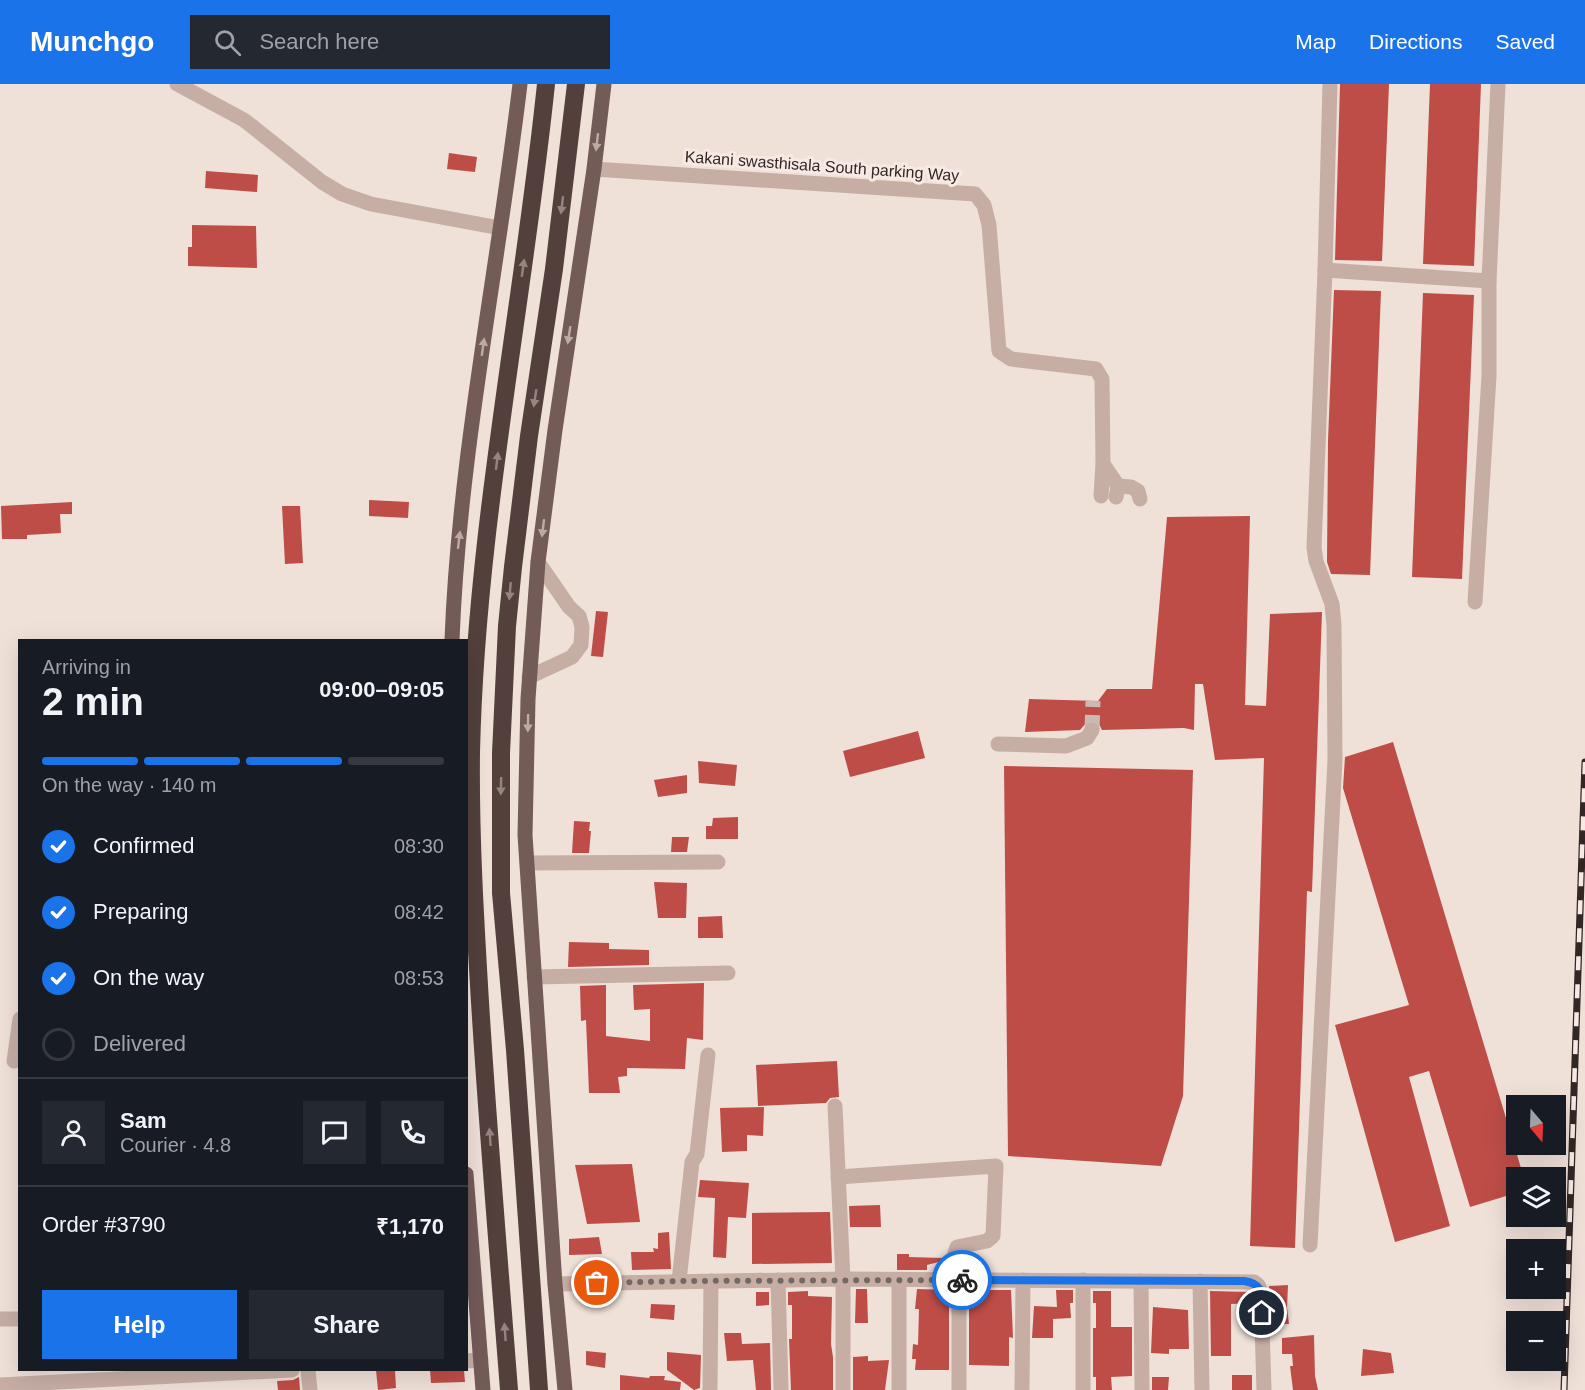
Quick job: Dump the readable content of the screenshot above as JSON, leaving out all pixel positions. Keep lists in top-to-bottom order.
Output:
{
  "streets": {
    "street": ["Kakani swasthisala South parking Way"]
  },
  "north": "bottom",
  "page": {
    "header": "Munchgo",
    "search": "Search here",
    "nav": ["Map", "Directions", "Saved"],
    "heading": ["2 min", "Arriving in", "09:00–09:05"],
    "panel": [
      "Sam",
      "Courier · 4.8",
      "Order #3790",
      "₹1,170"
    ],
    "bar": "On the way · 140 m",
    "list": [
      ["Confirmed", "08:30"],
      ["Preparing", "08:42"],
      ["On the way", "08:53"],
      "Delivered"
    ],
    "map_buttons": ["+", "−"],
    "buttons": ["Help", "Share"]
  }
}
